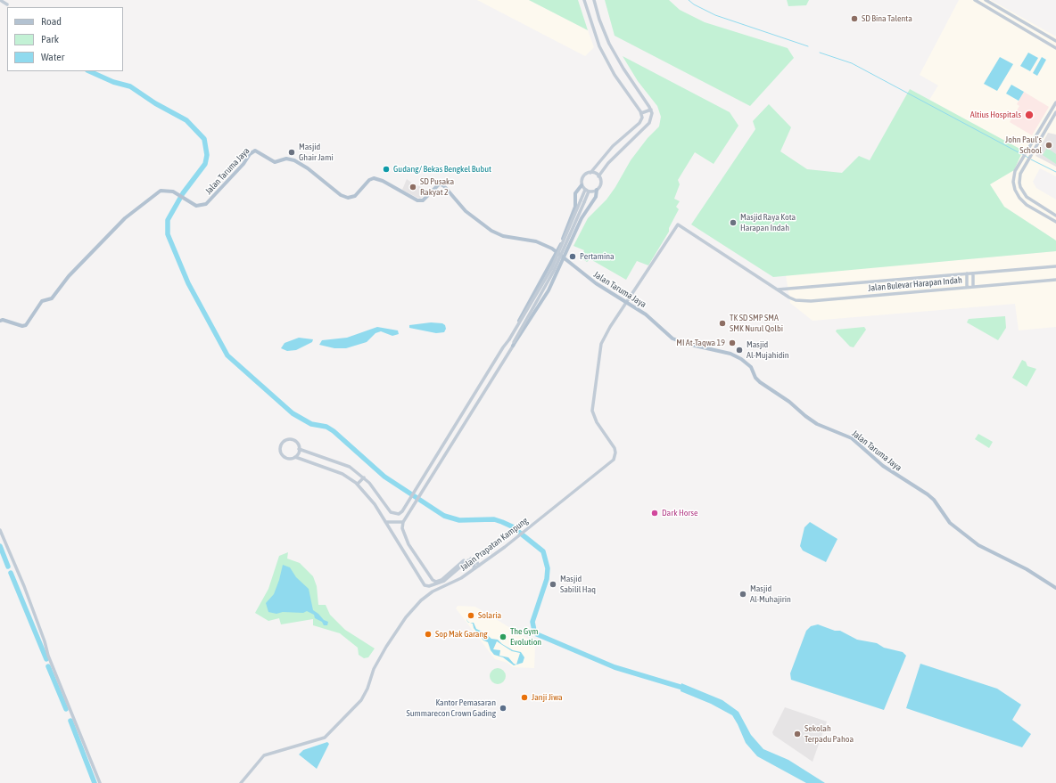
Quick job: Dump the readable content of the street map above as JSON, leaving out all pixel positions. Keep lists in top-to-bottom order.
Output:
{
  "streets": {
    "main road": ["Jalan Taruma Jaya"],
    "street": ["Jalan Bulevar Harapan Indah", "Jalan Prapatan Kampung"]
  },
  "crossings": [
    ["Jalan Taruma Jaya", "Jalan Prapatan Kampung"],
    ["Jalan Bulevar Harapan Indah", "Jalan Prapatan Kampung"]
  ],
  "places": [
    "SD Bina Talenta",
    "Altius Hospitals",
    "John Paul's School",
    "Masjid Ghair Jami",
    "Gudang/ Bekas Bengkel Bubut",
    "SD Pusaka Rakyat 2",
    "Masjid Raya Kota Harapan Indah",
    "Pertamina",
    "TK SD SMP SMA SMK Nurul Qolbi",
    "MI At-Taqwa 19",
    "Masjid Al-Mujahidin",
    "Dark Horse",
    "Masjid Sabilil Haq",
    "Masjid Al-Muhajirin",
    "Solaria",
    "Sop Mak Garang",
    "The Gym Evolution",
    "Janji Jiwa",
    "Kantor Pemasaran Summarecon Crown Gading",
    "Sekolah Terpadu Pahoa"
  ],
  "legend": ["Road", "Park", "Water"]
}
